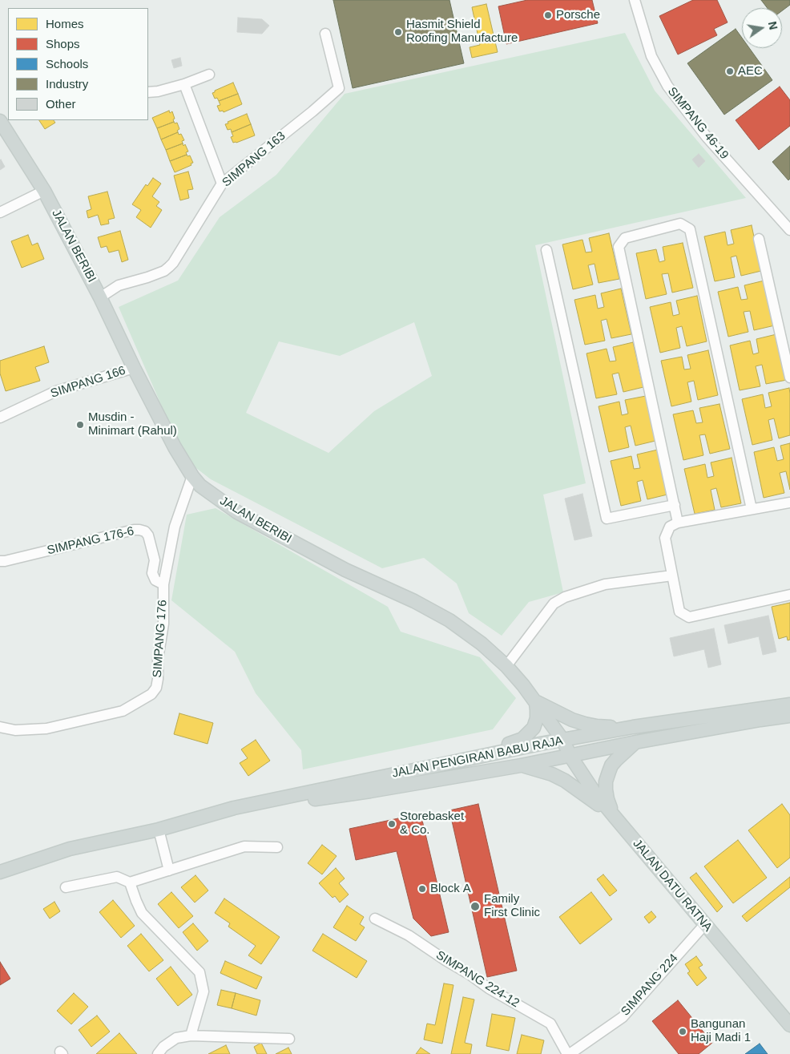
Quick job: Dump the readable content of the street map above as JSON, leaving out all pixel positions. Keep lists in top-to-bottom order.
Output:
{
  "streets": {
    "main road": ["JALAN BERIBI", "JALAN PENGIRAN BABU RAJA", "JALAN DATU RATNA"],
    "street": [
      "SIMPANG 46-19",
      "SIMPANG 163",
      "SIMPANG 166",
      "SIMPANG 176-6",
      "SIMPANG 176",
      "SIMPANG 224-12",
      "SIMPANG 224"
    ]
  },
  "crossings": [
    ["SIMPANG 163", "JALAN BERIBI"],
    ["JALAN BERIBI", "SIMPANG 166"],
    ["JALAN BERIBI", "SIMPANG 176"],
    ["JALAN BERIBI", "JALAN PENGIRAN BABU RAJA"],
    ["JALAN BERIBI", "JALAN DATU RATNA"],
    ["SIMPANG 176-6", "SIMPANG 176"],
    ["JALAN PENGIRAN BABU RAJA", "JALAN DATU RATNA"],
    ["JALAN DATU RATNA", "SIMPANG 224"],
    ["SIMPANG 224-12", "SIMPANG 224"]
  ],
  "places": [
    "Porsche",
    "Hasmit Shield Roofing Manufacture",
    "AEC",
    "Musdin - Minimart (Rahul)",
    "Storebasket & Co.",
    "Block A",
    "Family First Clinic",
    "Bangunan Haji Madi 1"
  ],
  "legend": [
    "Homes",
    "Shops",
    "Schools",
    "Industry",
    "Other"
  ],
  "north": "right"
}
